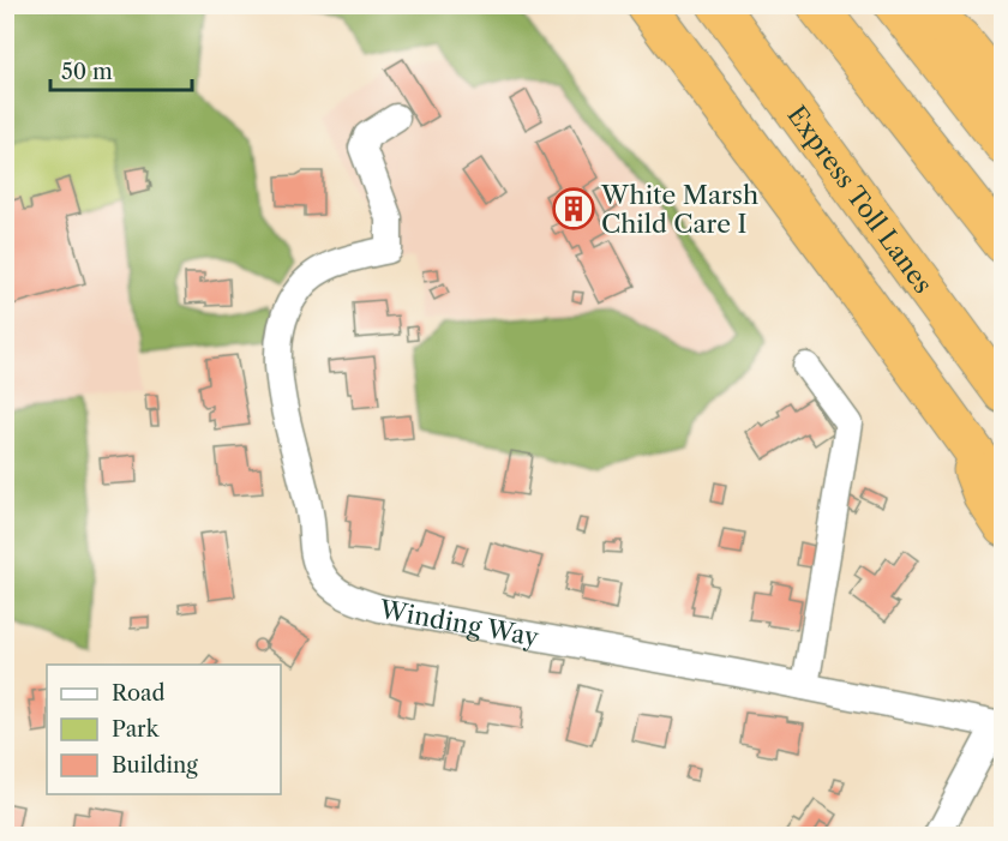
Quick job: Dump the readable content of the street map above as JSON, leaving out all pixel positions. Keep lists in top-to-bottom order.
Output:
{
  "streets": {
    "highway": ["Express Toll Lanes"],
    "street": ["Winding Way"]
  },
  "places": {
    "building": ["White Marsh Child Care I"]
  },
  "legend": ["Road", "Park", "Building"],
  "scale_bar": "50 m"
}
